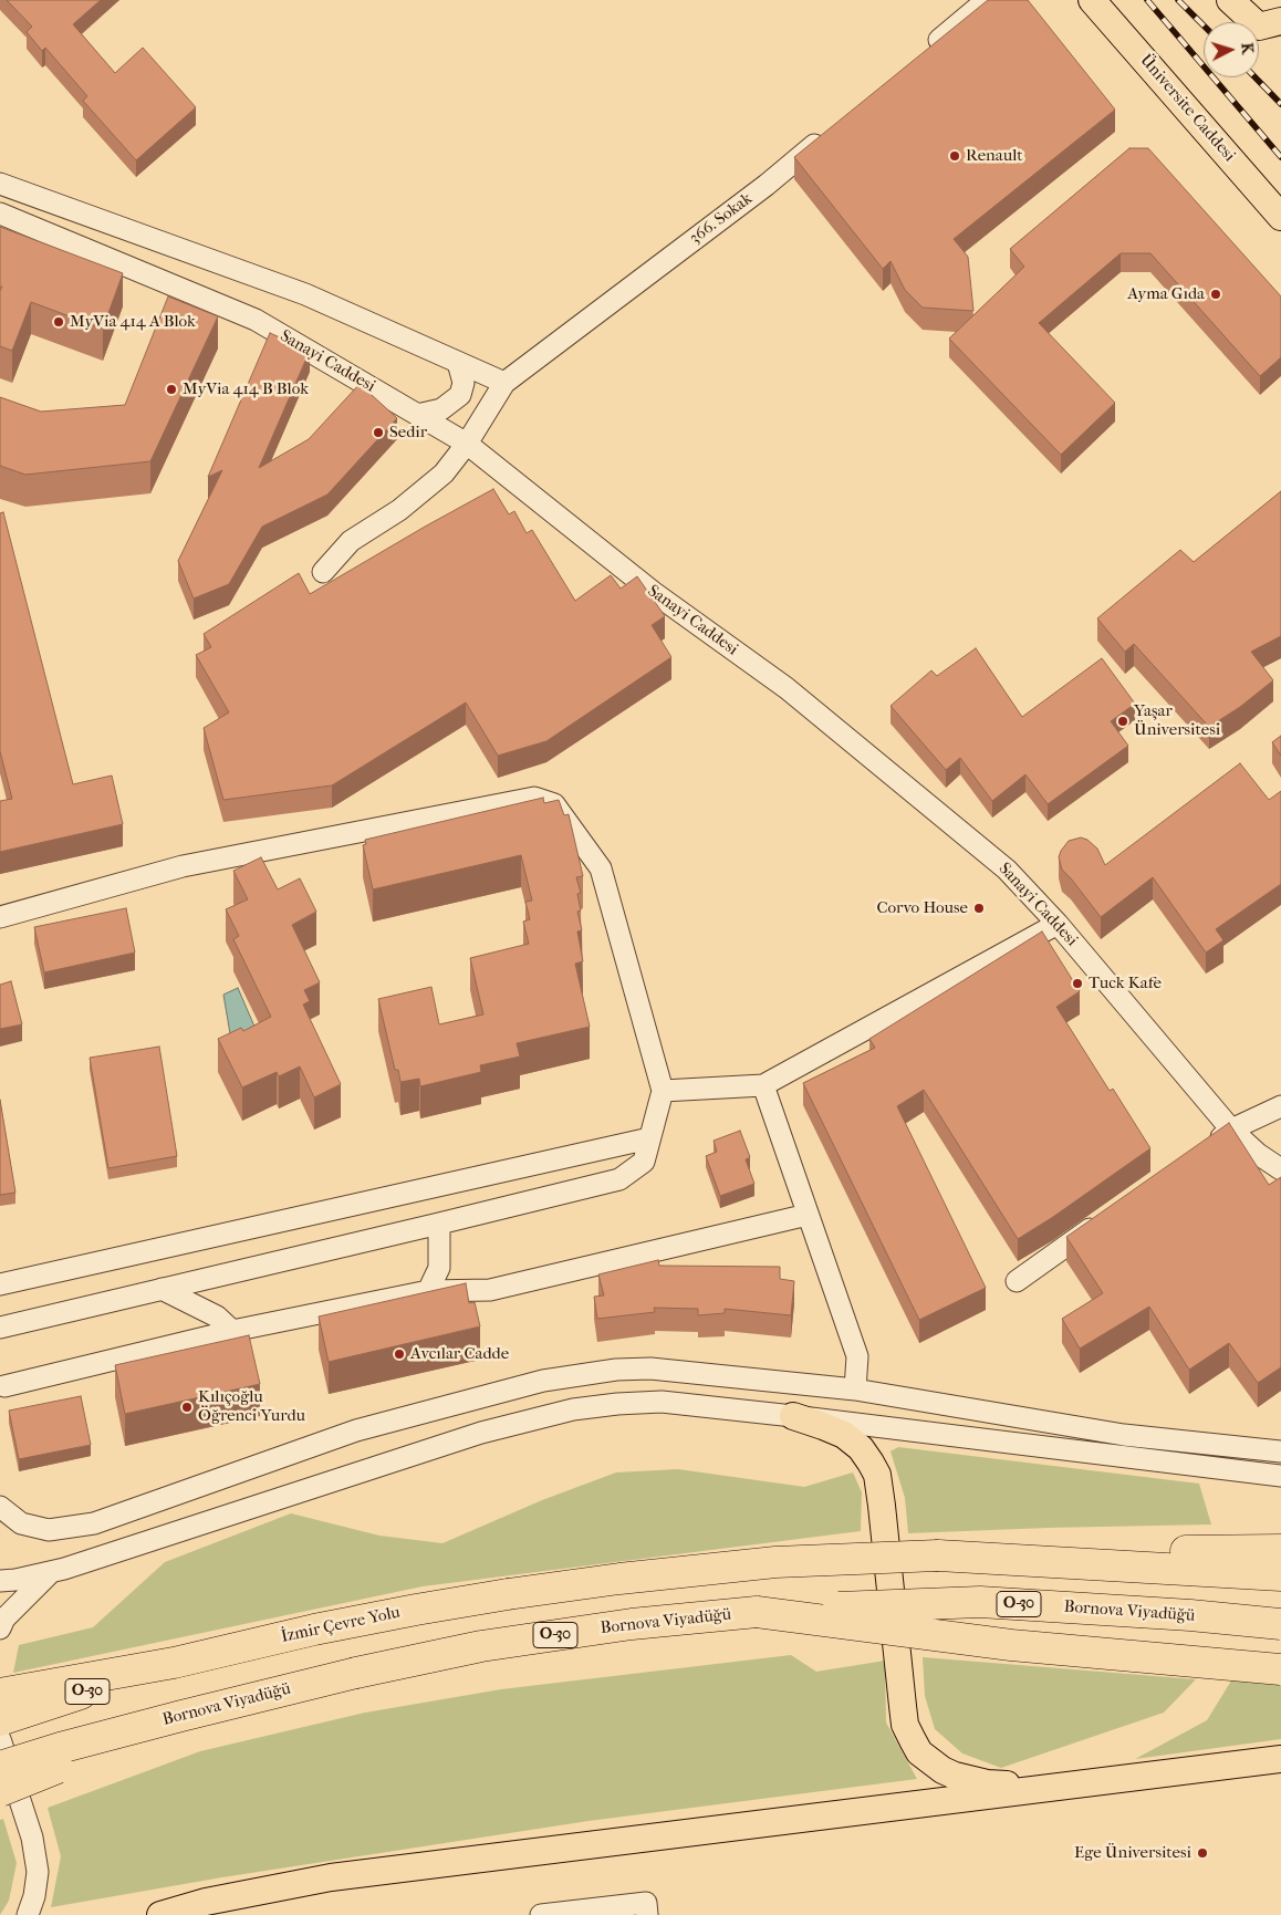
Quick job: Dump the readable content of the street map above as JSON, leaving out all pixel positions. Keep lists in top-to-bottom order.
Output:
{
  "streets": {
    "highway": ["O-30", "Bornova Viyadüğü", "İzmir Çevre Yolu"],
    "main road": ["Üniversite Caddesi"],
    "street": ["366. Sokak", "Sanayi Caddesi"]
  },
  "crossings": [
    ["366. Sokak", "Sanayi Caddesi"],
    ["O-30", "İzmir Çevre Yolu"]
  ],
  "places": [
    "Renault",
    "Ayma Gıda",
    "MyVia 414 A Blok",
    "MyVia 414 B Blok",
    "Sedir",
    "Yaşar Üniversitesi",
    "Corvo House",
    "Tuck Kafe",
    "Avcılar Cadde",
    "Kılıçoğlu Öğrenci Yurdu",
    "Ege Üniversitesi"
  ],
  "north": "right"
}
